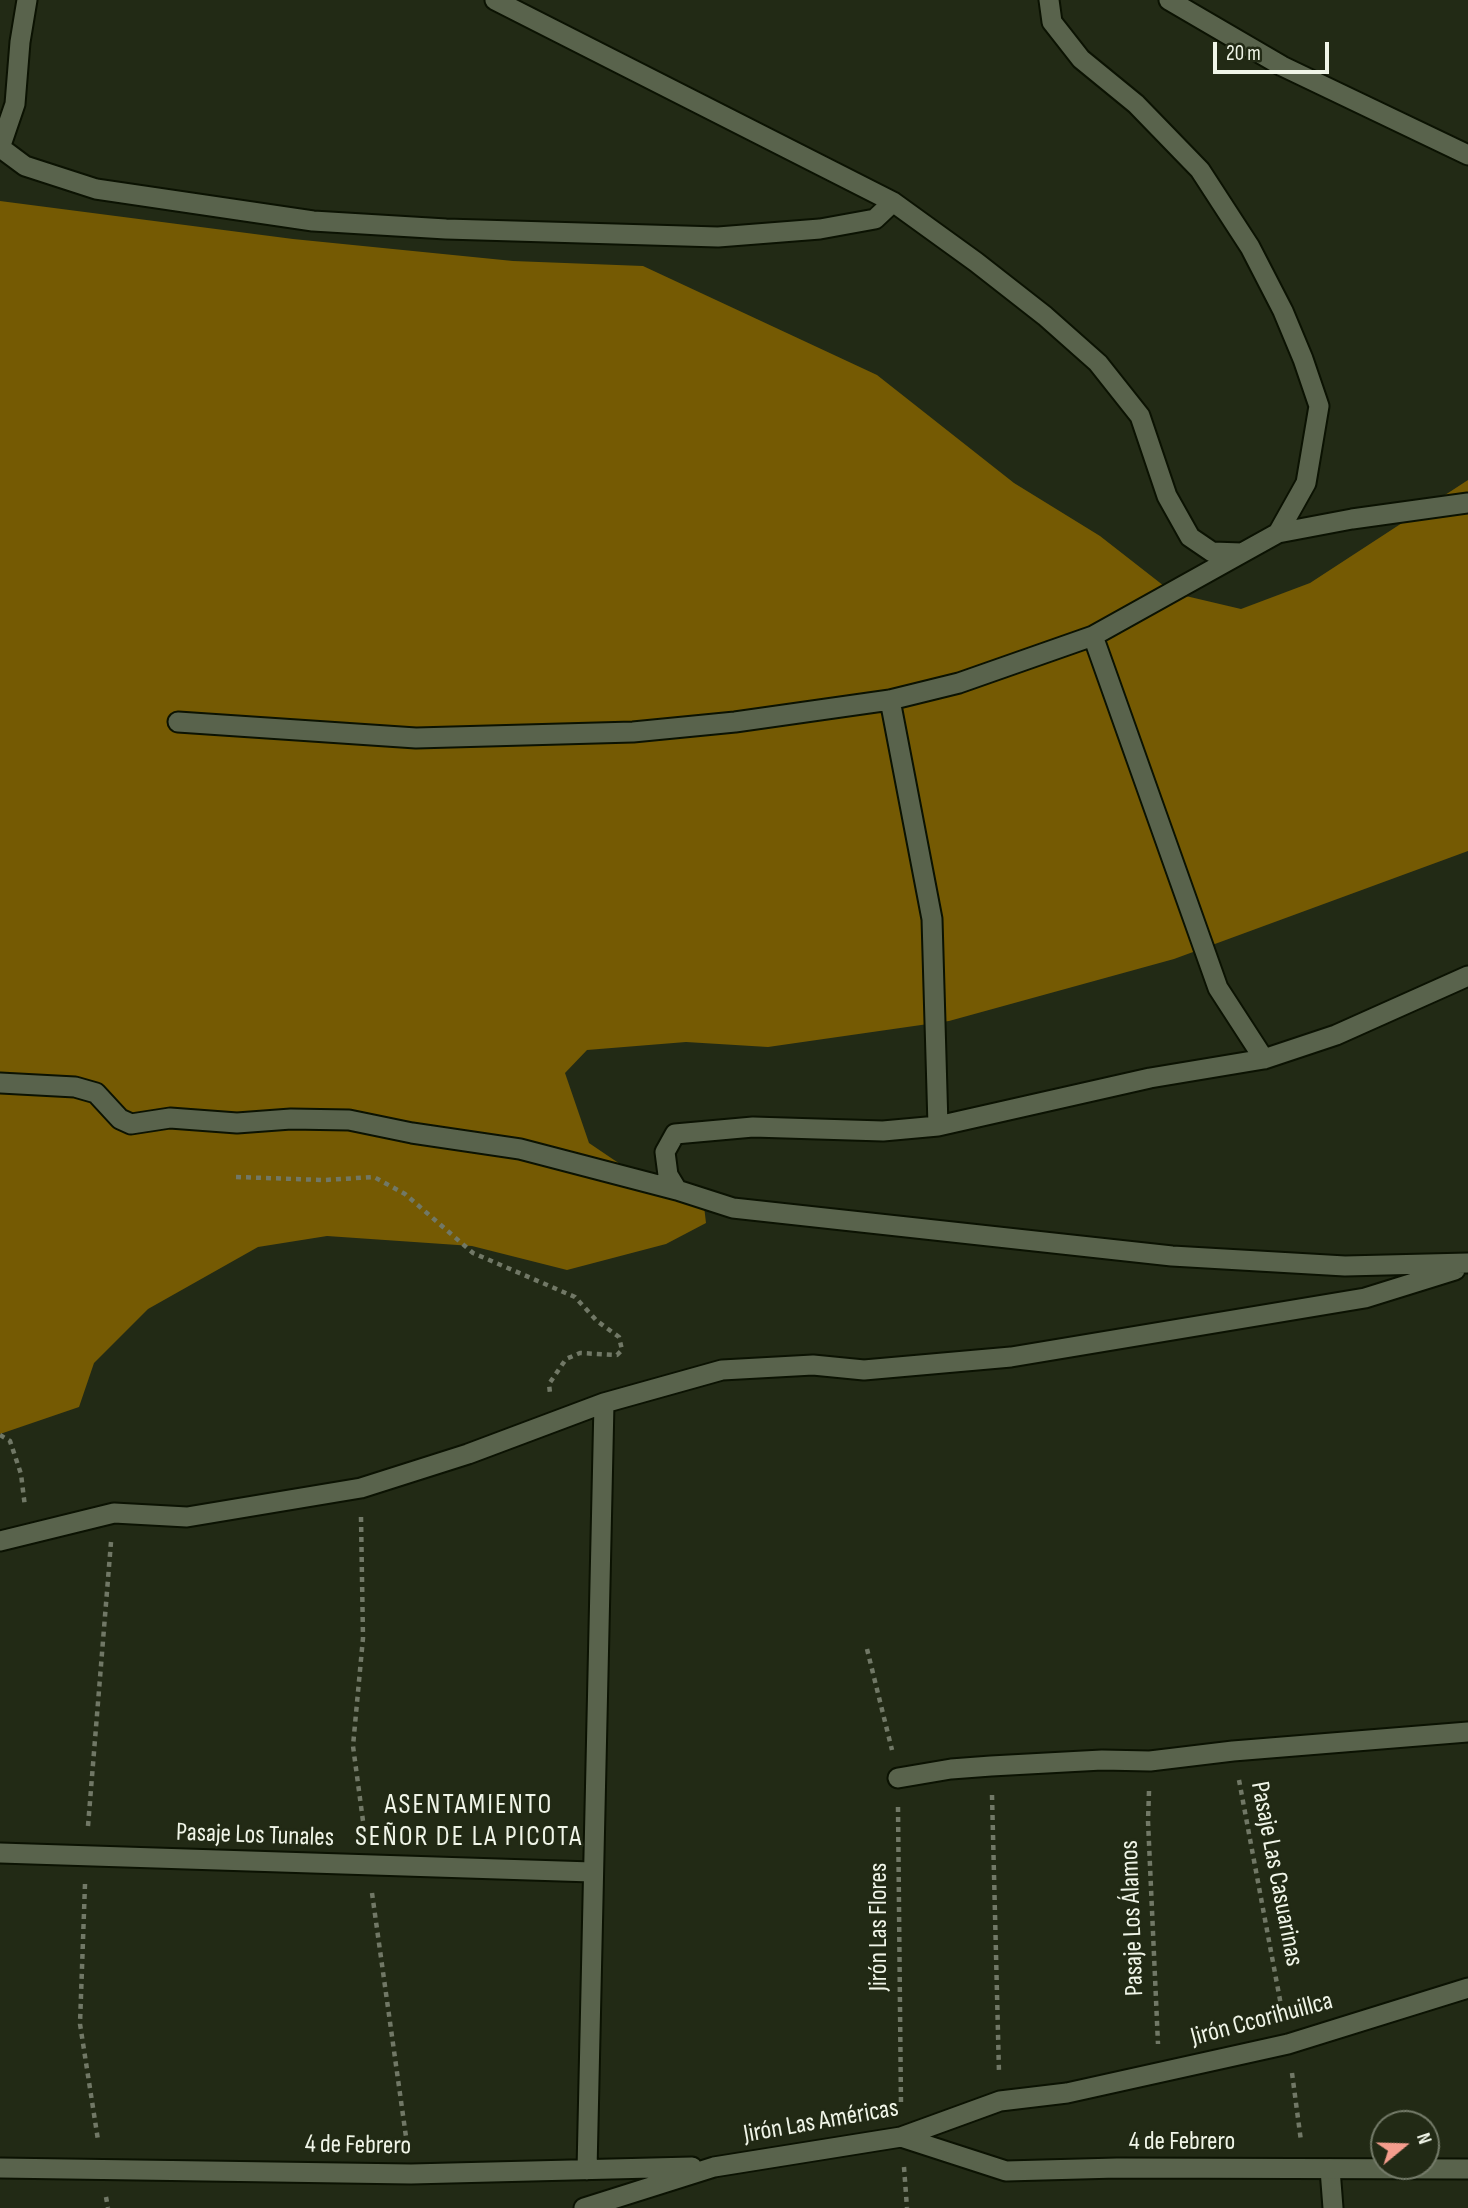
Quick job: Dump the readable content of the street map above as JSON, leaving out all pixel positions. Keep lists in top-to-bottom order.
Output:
{
  "streets": {
    "street": [
      "Pasaje Los Tunales",
      "Jirón Ccorihuillca",
      "Jirón Las Américas",
      "4 de Febrero"
    ],
    "path": ["Pasaje Las Casuarinas", "Pasaje Los Álamos", "Jirón Las Flores"]
  },
  "crossings": [
    ["Pasaje Las Casuarinas", "Jirón Ccorihuillca"],
    ["Pasaje Las Casuarinas", "4 de Febrero"],
    ["Pasaje Los Álamos", "Jirón Ccorihuillca"],
    ["Jirón Las Flores", "Jirón Las Américas"],
    ["Jirón Las Flores", "4 de Febrero"],
    ["Jirón Ccorihuillca", "Jirón Las Américas"],
    ["Jirón Las Américas", "4 de Febrero"]
  ],
  "districts": ["ASENTAMIENTO SEÑOR DE LA PICOTA"],
  "scale_bar": "20 m",
  "north": "right"
}
